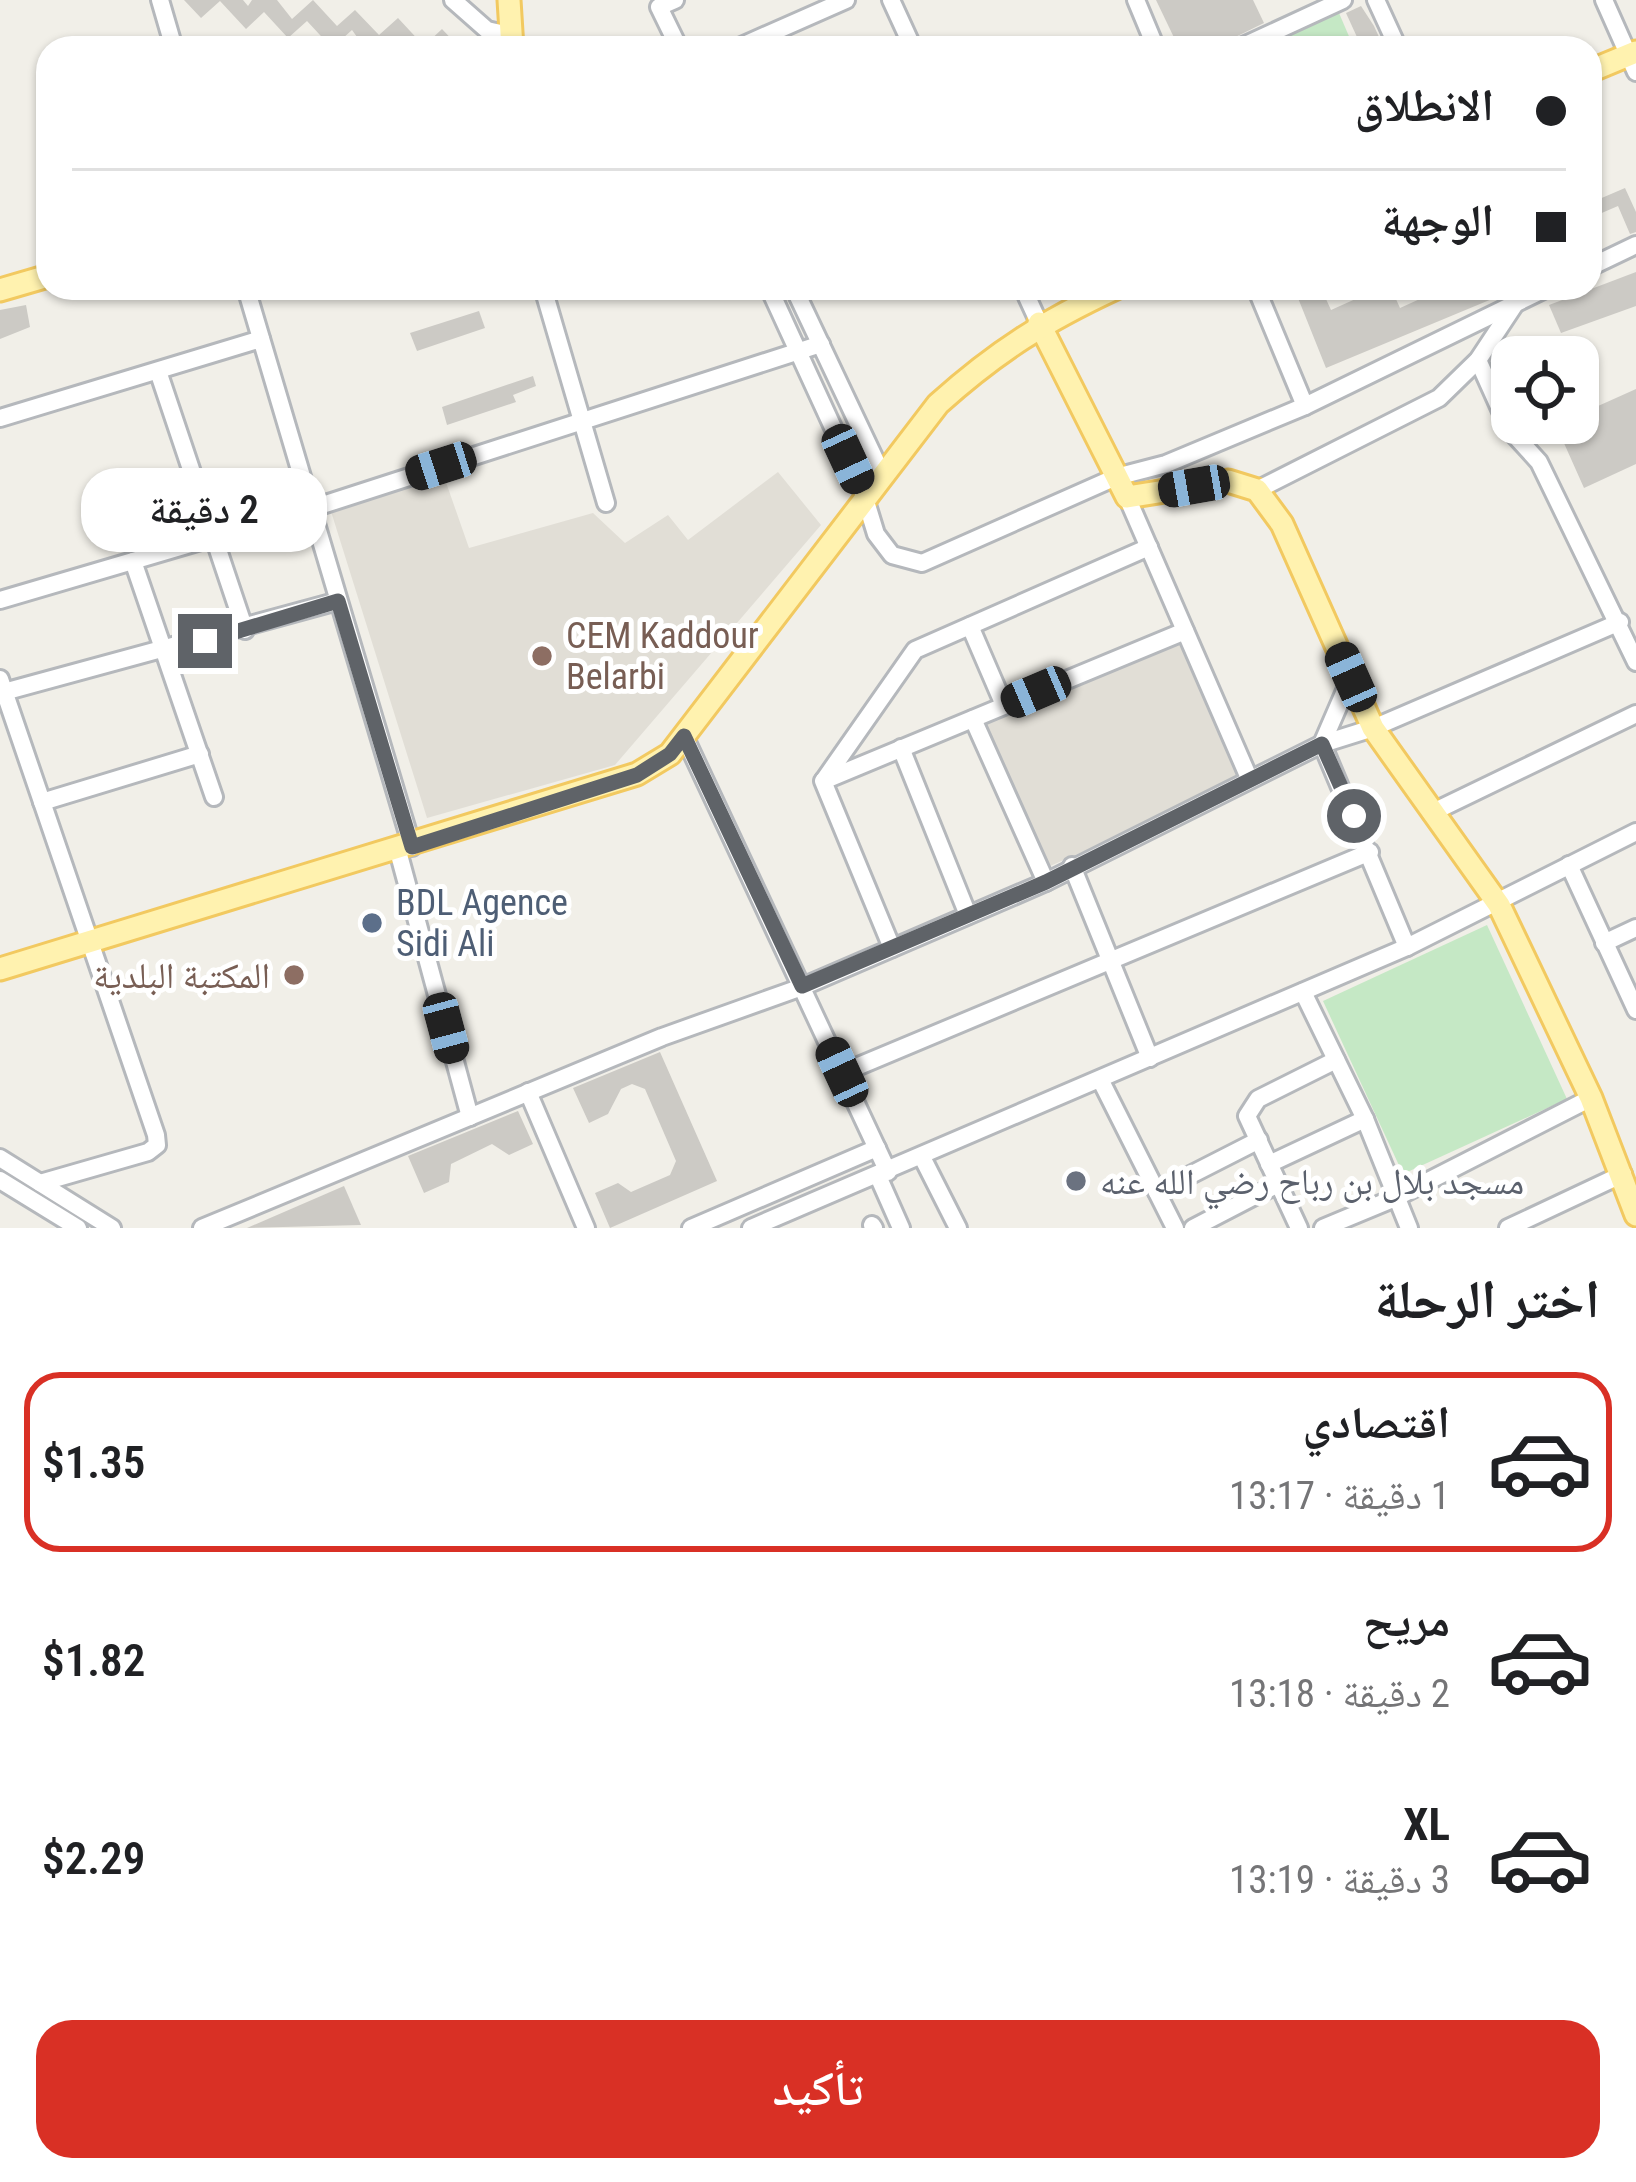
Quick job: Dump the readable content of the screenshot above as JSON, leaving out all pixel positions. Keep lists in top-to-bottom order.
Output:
{
  "places": [
    "CEM Kaddour Belarbi",
    "BDL Agence Sidi Ali",
    "المكتبة البلدية",
    "مسجد بلال بن رباح رضي الله عنه"
  ],
  "page": {
    "banner": ["الانطلاق", "الوجهة"],
    "bubble": "2 دقيقة",
    "heading": "اختر الرحلة",
    "list": [
      {
        "name": "اقتصادي",
        "note": "1 دقيقة · 13:17",
        "value": "$1.35"
      },
      {
        "name": "مريح",
        "note": "2 دقيقة · 13:18",
        "value": "$1.82"
      },
      {
        "name": "XL",
        "note": "3 دقيقة · 13:19",
        "value": "$2.29"
      }
    ],
    "buttons": "تأكيد"
  }
}
